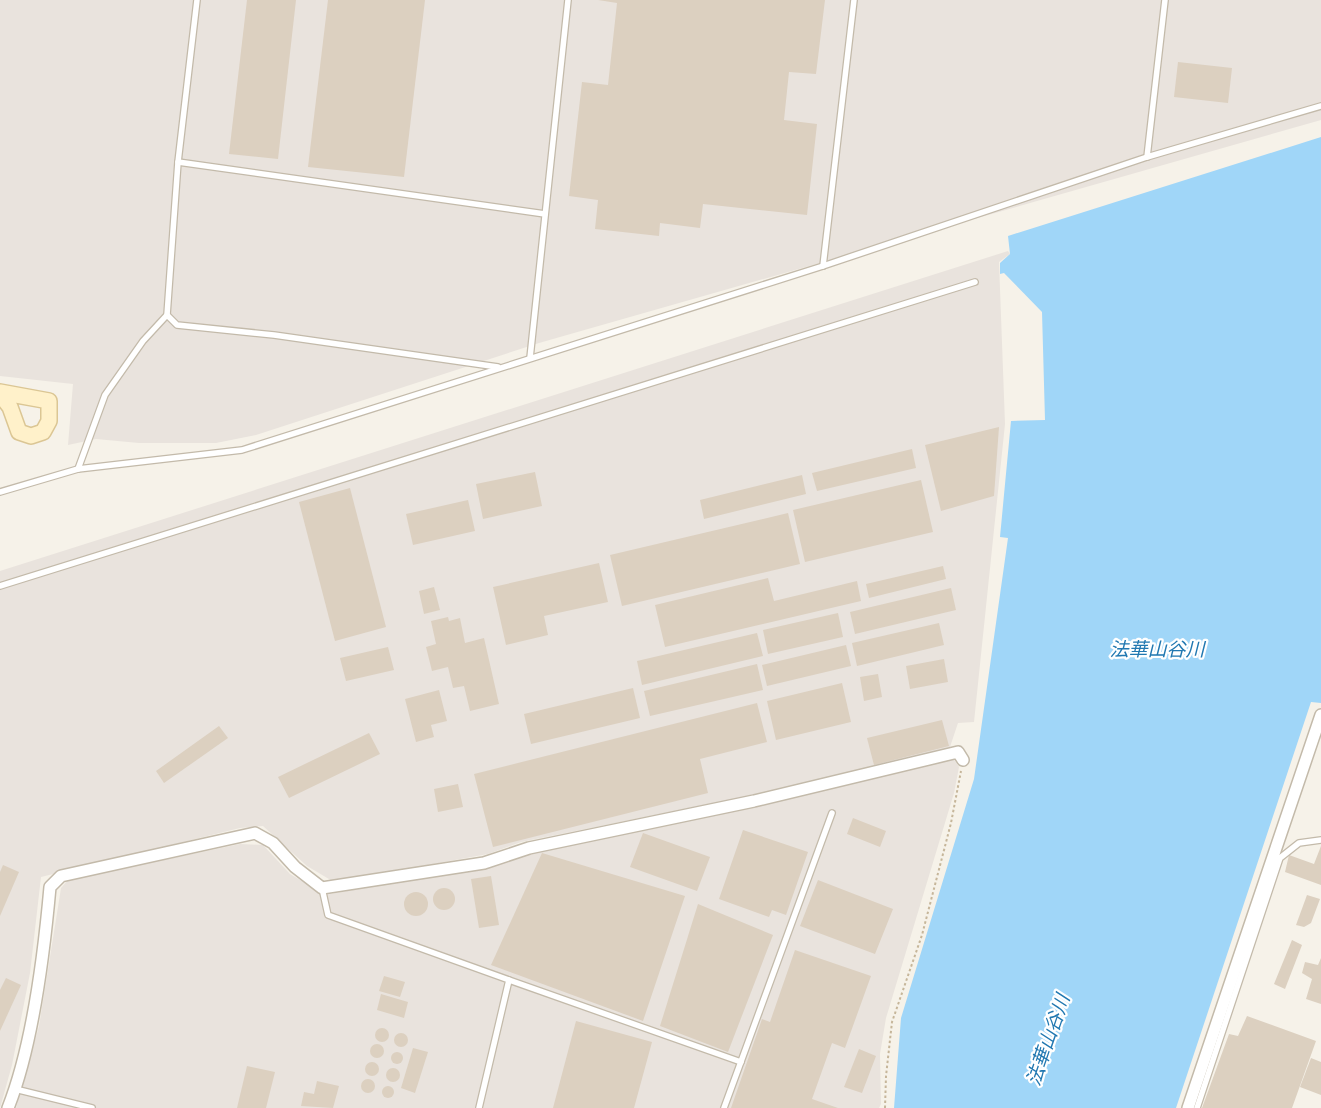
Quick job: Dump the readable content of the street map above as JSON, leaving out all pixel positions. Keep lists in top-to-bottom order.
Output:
{
  "water": ["法華山谷川"]
}
